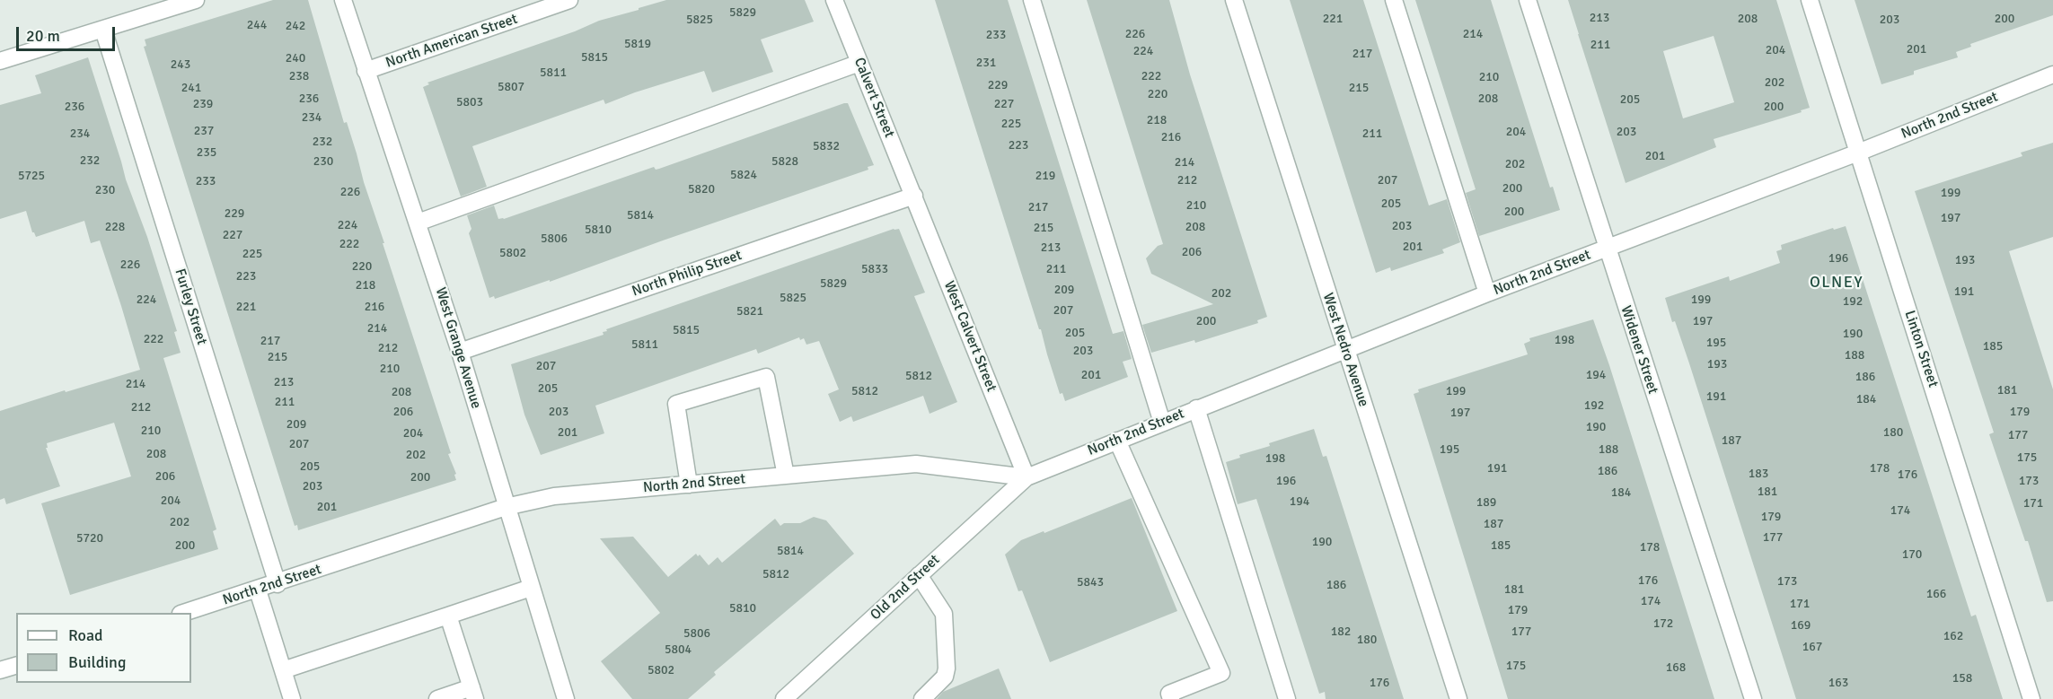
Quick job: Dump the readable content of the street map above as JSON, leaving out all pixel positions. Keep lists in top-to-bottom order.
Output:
{
  "streets": {
    "street": [
      "North American Street",
      "Calvert Street",
      "North 2nd Street",
      "North Philip Street",
      "Furley Street",
      "West Calvert Street",
      "West Grange Avenue",
      "Linton Street",
      "West Nedro Avenue",
      "Widener Street",
      "Old 2nd Street"
    ]
  },
  "crossings": [
    ["North American Street", "West Grange Avenue"],
    ["Calvert Street", "North Philip Street"],
    ["Calvert Street", "West Calvert Street"],
    ["North 2nd Street", "Furley Street"],
    ["North 2nd Street", "West Calvert Street"],
    ["North 2nd Street", "West Grange Avenue"],
    ["North 2nd Street", "Linton Street"],
    ["North 2nd Street", "West Nedro Avenue"],
    ["North 2nd Street", "Widener Street"],
    ["North 2nd Street", "Old 2nd Street"],
    ["North Philip Street", "West Calvert Street"],
    ["North Philip Street", "West Grange Avenue"],
    ["West Calvert Street", "Old 2nd Street"]
  ],
  "districts": ["OLNEY"],
  "house_numbers": [
    "5829",
    "213",
    "221",
    "208",
    "200",
    "5825",
    "203",
    "244",
    "242",
    "226",
    "214",
    "233",
    "5819",
    "211",
    "201",
    "204",
    "224",
    "217",
    "5815",
    "240",
    "231",
    "243",
    "5811",
    "238",
    "222",
    "210",
    "202",
    "229",
    "5807",
    "241",
    "215",
    "220",
    "236",
    "208",
    "205",
    "5803",
    "239",
    "227",
    "236",
    "200",
    "234",
    "218",
    "225",
    "237",
    "204",
    "203",
    "234",
    "211",
    "216",
    "232",
    "223",
    "5832",
    "235",
    "201",
    "232",
    "230",
    "5828",
    "214",
    "202",
    "5824",
    "5725",
    "219",
    "212",
    "207",
    "233",
    "200",
    "5820",
    "230",
    "226",
    "199",
    "205",
    "210",
    "217",
    "200",
    "229",
    "5814",
    "197",
    "224",
    "203",
    "228",
    "208",
    "215",
    "5810",
    "227",
    "5806",
    "222",
    "201",
    "213",
    "206",
    "5802",
    "225",
    "196",
    "193",
    "226",
    "220",
    "5833",
    "211",
    "223",
    "5829",
    "218",
    "209",
    "191",
    "202",
    "5825",
    "224",
    "199",
    "192",
    "221",
    "216",
    "207",
    "5821",
    "200",
    "197",
    "214",
    "5815",
    "205",
    "190",
    "222",
    "198",
    "217",
    "195",
    "5811",
    "185",
    "212",
    "203",
    "188",
    "215",
    "193",
    "207",
    "210",
    "201",
    "194",
    "5812",
    "186",
    "213",
    "214",
    "205",
    "181",
    "5812",
    "199",
    "208",
    "191",
    "184",
    "211",
    "192",
    "212",
    "206",
    "203",
    "179",
    "197",
    "209",
    "190",
    "210",
    "201",
    "180",
    "204",
    "177",
    "187",
    "207",
    "195",
    "188",
    "208",
    "202",
    "175",
    "198",
    "205",
    "191",
    "178",
    "186",
    "183",
    "176",
    "206",
    "200",
    "196",
    "173",
    "203",
    "181",
    "184",
    "204",
    "194",
    "189",
    "171",
    "201",
    "174",
    "179",
    "202",
    "187",
    "177",
    "5720",
    "190",
    "200",
    "185",
    "178",
    "5814",
    "170",
    "5812",
    "176",
    "173",
    "5843",
    "186",
    "181",
    "166",
    "174",
    "171",
    "5810",
    "179",
    "172",
    "169",
    "182",
    "177",
    "5806",
    "162",
    "180",
    "167",
    "5804",
    "175",
    "168",
    "5802",
    "158",
    "176",
    "163"
  ],
  "legend": ["Road", "Building"],
  "scale_bar": "20 m"
}
